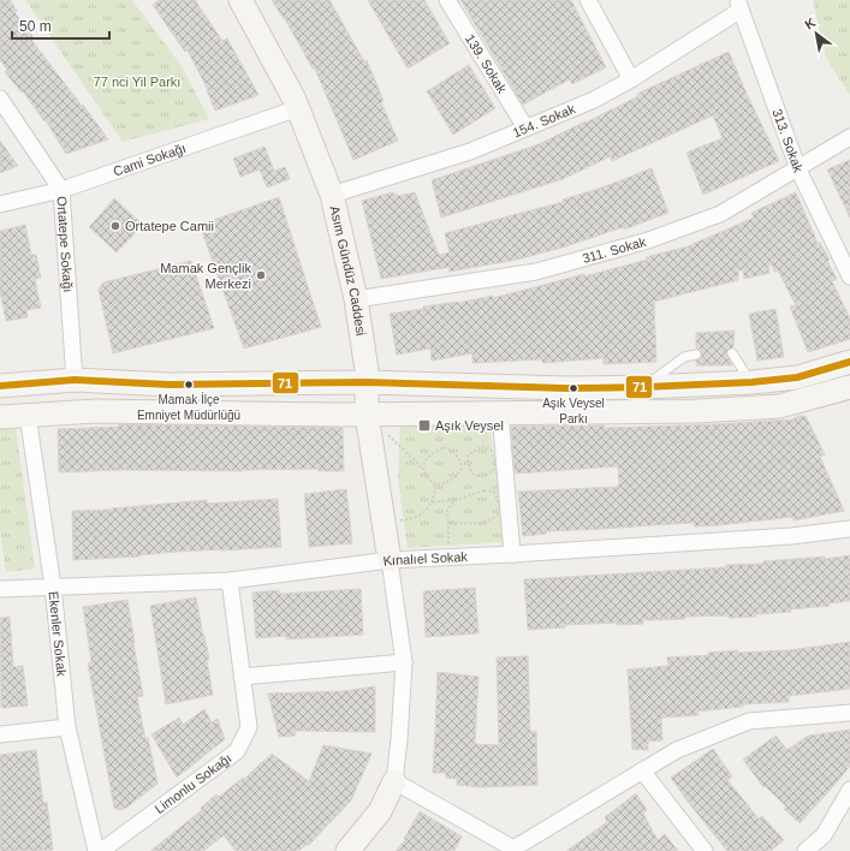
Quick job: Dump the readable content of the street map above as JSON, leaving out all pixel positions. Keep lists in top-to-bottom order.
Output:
{
  "streets": {
    "main road": ["Asım Gündüz Caddesi"],
    "street": [
      "139. Sokak",
      "154. Sokak",
      "313. Sokak",
      "Cami Sokağı",
      "Ortatepe Sokağı",
      "311. Sokak",
      "Kınalıel Sokak",
      "Ekenler Sokak",
      "Limonlu Sokağı"
    ]
  },
  "crossings": [
    ["139. Sokak", "154. Sokak"],
    ["154. Sokak", "313. Sokak"],
    ["154. Sokak", "Asım Gündüz Caddesi"],
    ["313. Sokak", "311. Sokak"],
    ["Cami Sokağı", "Ortatepe Sokağı"],
    ["Cami Sokağı", "Asım Gündüz Caddesi"],
    ["311. Sokak", "Asım Gündüz Caddesi"],
    ["Asım Gündüz Caddesi", "Kınalıel Sokak"],
    ["Kınalıel Sokak", "Ekenler Sokak"],
    ["Kınalıel Sokak", "Limonlu Sokağı"]
  ],
  "parks": ["77 nci Yil Parkı"],
  "places": {
    "other": [
      "Ortatepe Camii",
      "Mamak Gençlik Merkezi",
      "Mamak İlçe Emniyet Müdürlüğü",
      "Aşık Veysel Parkı"
    ],
    "transit": ["Aşık Veysel"]
  },
  "lines": ["transit line 71"],
  "scale_bar": "50 m",
  "north": "top left"
}
